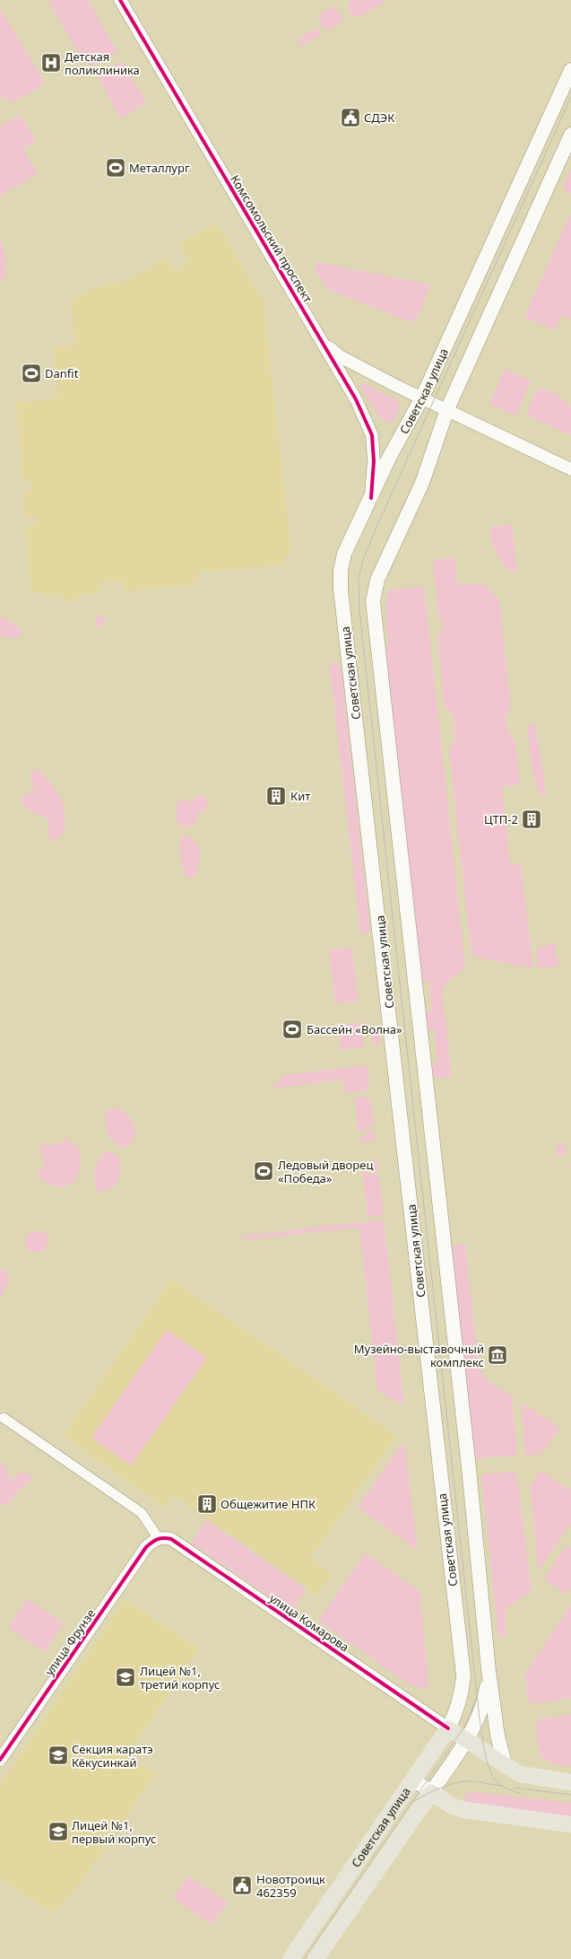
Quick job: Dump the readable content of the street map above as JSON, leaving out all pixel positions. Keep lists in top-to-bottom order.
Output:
{
  "streets": {
    "main road": ["Советская улица", "улица Комарова"],
    "street": ["Комсомольский проспект", "улица Фрунзе"]
  },
  "crossings": [
    ["Комсомольский проспект", "Советская улица"],
    ["Советская улица", "улица Комарова"],
    ["улица Комарова", "улица Фрунзе"]
  ],
  "places": {
    "hospital": ["Детская поликлиника"],
    "public building": ["СДЭК", "Новотроицк 462359"],
    "sports": [
      "Металлург",
      "Danfit",
      "Бассейн «Волна»",
      "Ледовый дворец «Победа»"
    ],
    "building": ["Кит", "ЦТП-2", "Общежитие НПК"],
    "museum": ["Музейно-выставочный комплекс"],
    "school or university": ["Лицей №1, третий корпус", "Секция каратэ Кёкусинкай", "Лицей №1, первый корпус"]
  }
}
